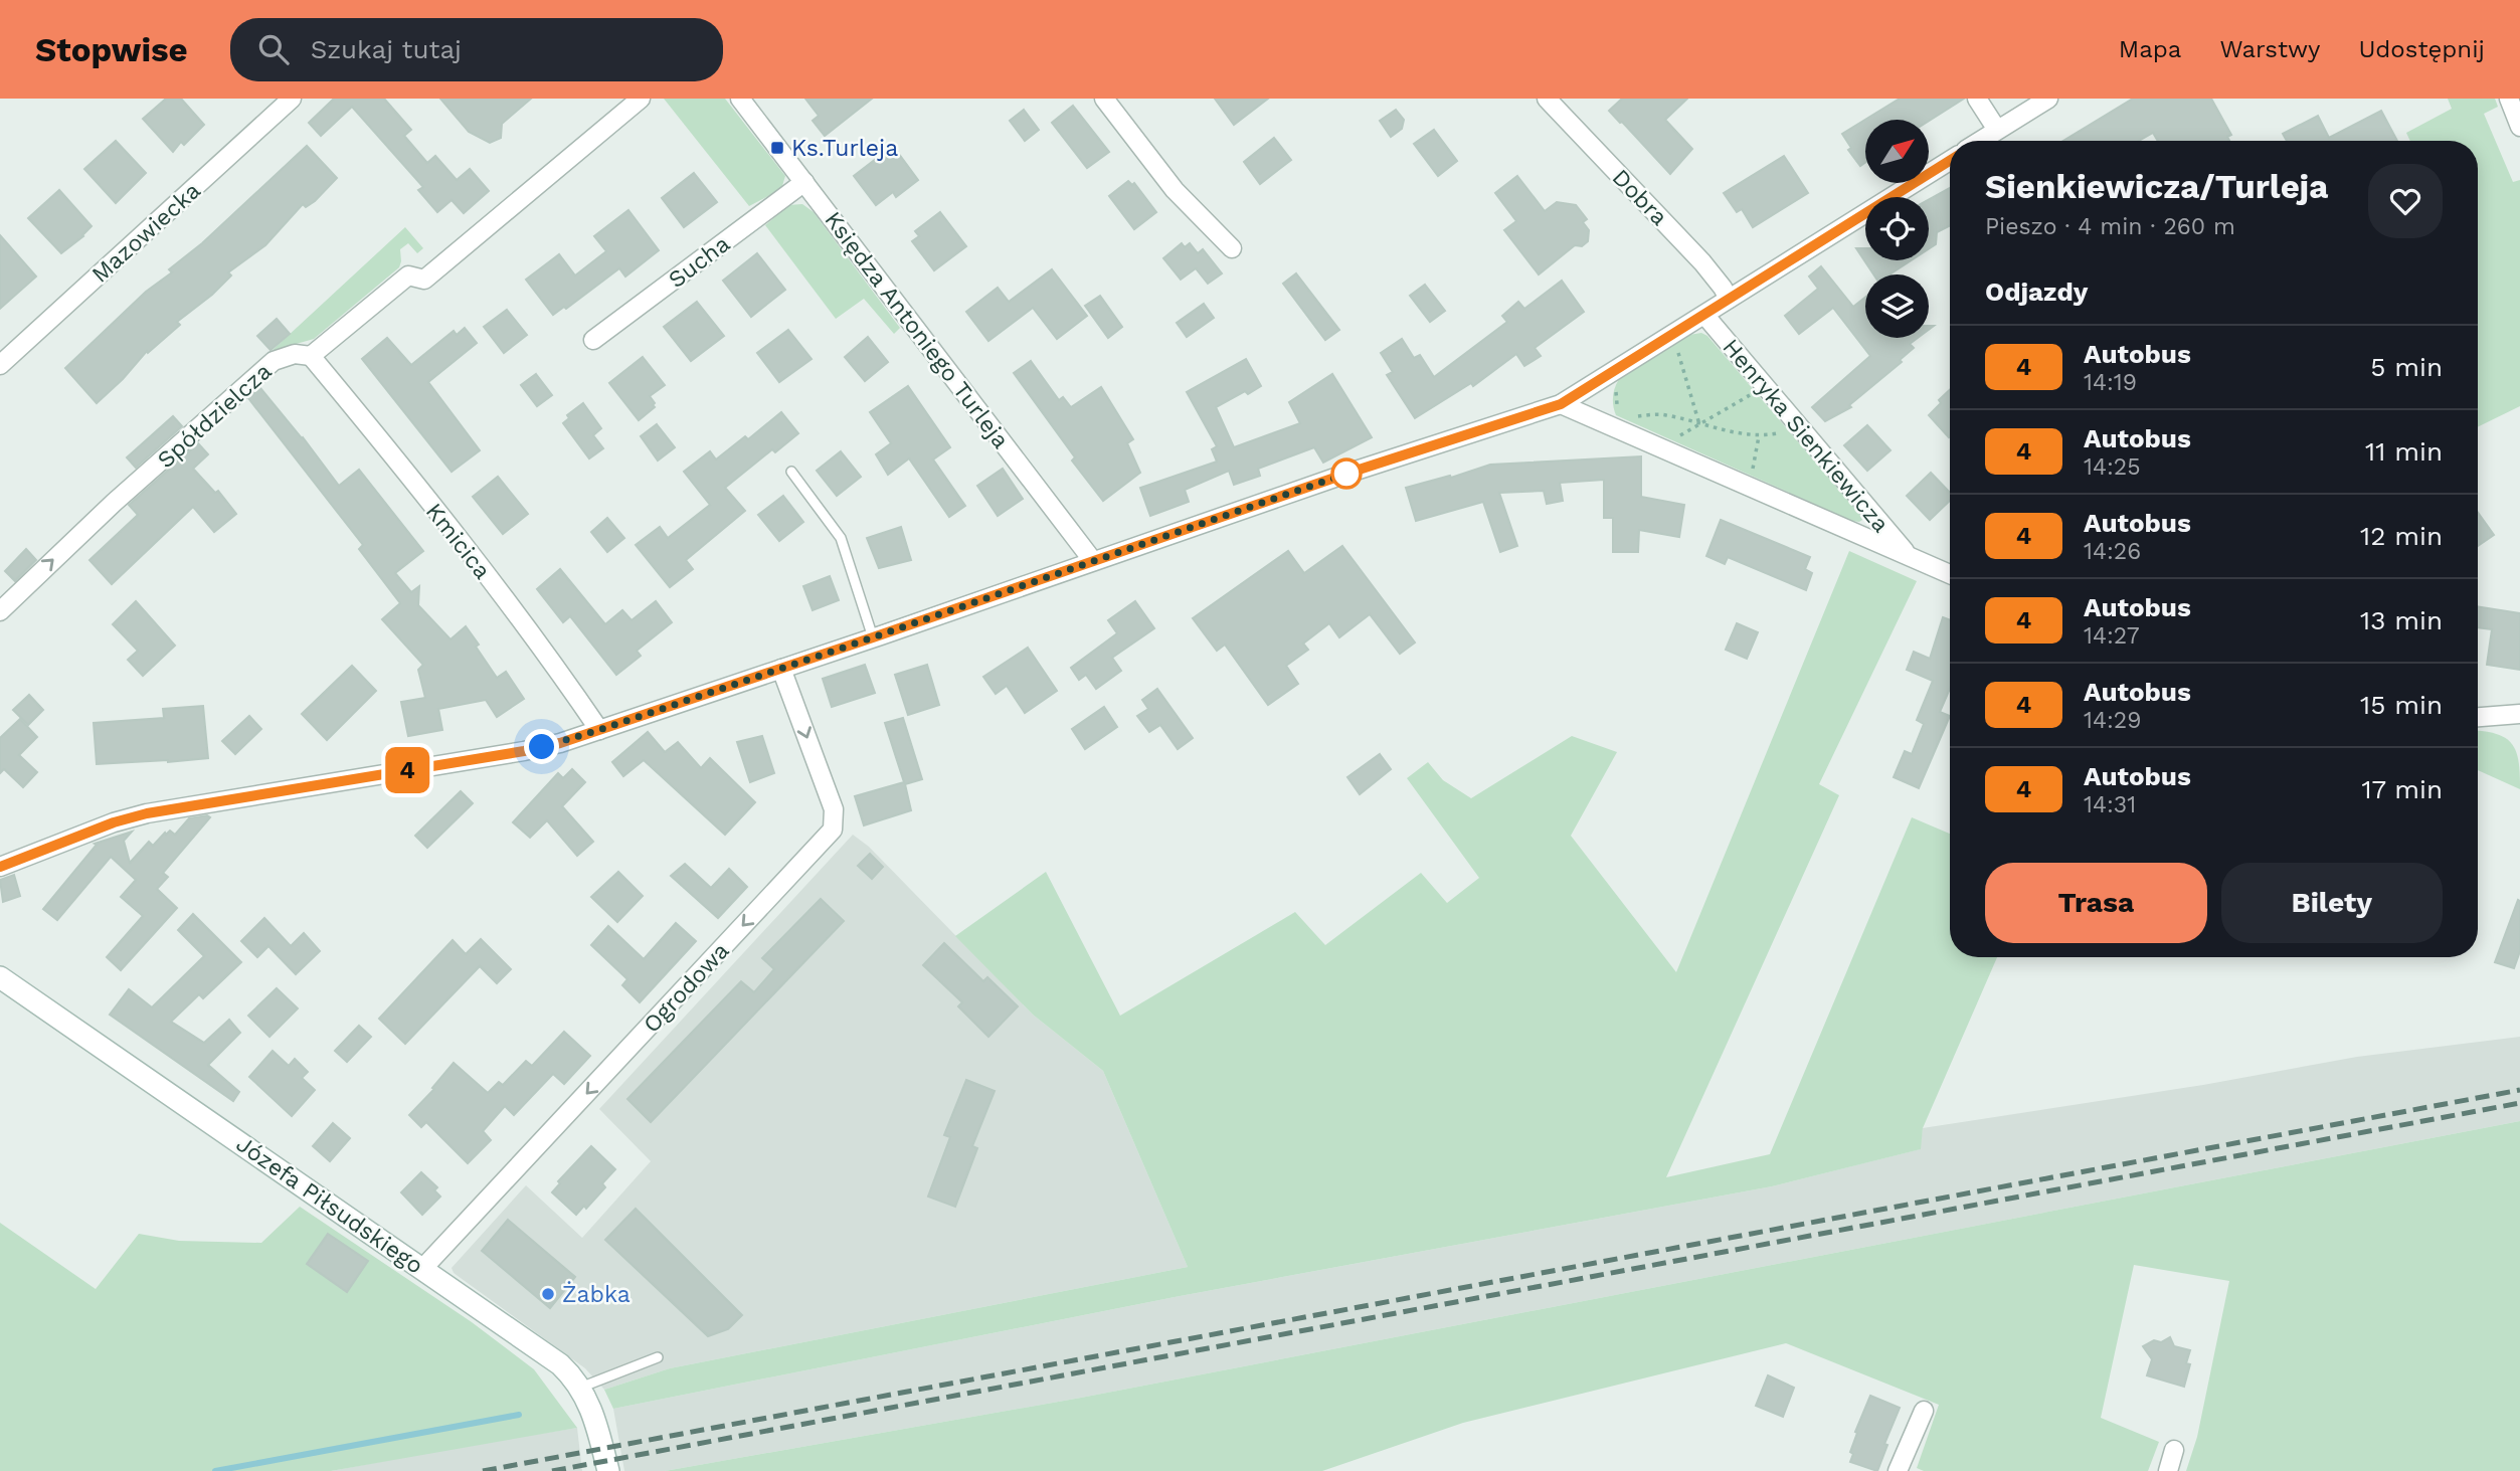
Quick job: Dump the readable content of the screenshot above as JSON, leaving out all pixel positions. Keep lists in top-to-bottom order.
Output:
{
  "streets": {
    "street": [
      "Dobra",
      "Mazowiecka",
      "Sucha",
      "Księdza Antoniego Turleja",
      "Spółdzielcza",
      "Henryka Sienkiewicza",
      "Kmicica",
      "Ogrodowa",
      "Józefa Piłsudskiego"
    ]
  },
  "crossings": [
    ["Sucha", "Księdza Antoniego Turleja"],
    ["Spółdzielcza", "Kmicica"],
    ["Ogrodowa", "Józefa Piłsudskiego"]
  ],
  "one_way": ["Spółdzielcza", "Ogrodowa"],
  "places": {
    "transit": ["Ks.Turleja"],
    "other": ["Żabka"]
  },
  "lines": ["bus line 4"],
  "north": "top right",
  "page": {
    "header": "Stopwise",
    "search": "Szukaj tutaj",
    "nav": ["Mapa", "Warstwy", "Udostępnij"],
    "on_map": "4",
    "heading": [
      ["Sienkiewicza/Turleja", "Pieszo · 4 min · 260 m"],
      "Odjazdy"
    ],
    "list": [
      {
        "mark": "4",
        "name": "Autobus",
        "note": "14:19",
        "value": "5 min"
      },
      {
        "mark": "4",
        "name": "Autobus",
        "note": "14:25",
        "value": "11 min"
      },
      {
        "mark": "4",
        "name": "Autobus",
        "note": "14:26",
        "value": "12 min"
      },
      {
        "mark": "4",
        "name": "Autobus",
        "note": "14:27",
        "value": "13 min"
      },
      {
        "mark": "4",
        "name": "Autobus",
        "note": "14:29",
        "value": "15 min"
      },
      {
        "mark": "4",
        "name": "Autobus",
        "note": "14:31",
        "value": "17 min"
      }
    ],
    "buttons": ["Trasa", "Bilety"]
  }
}
